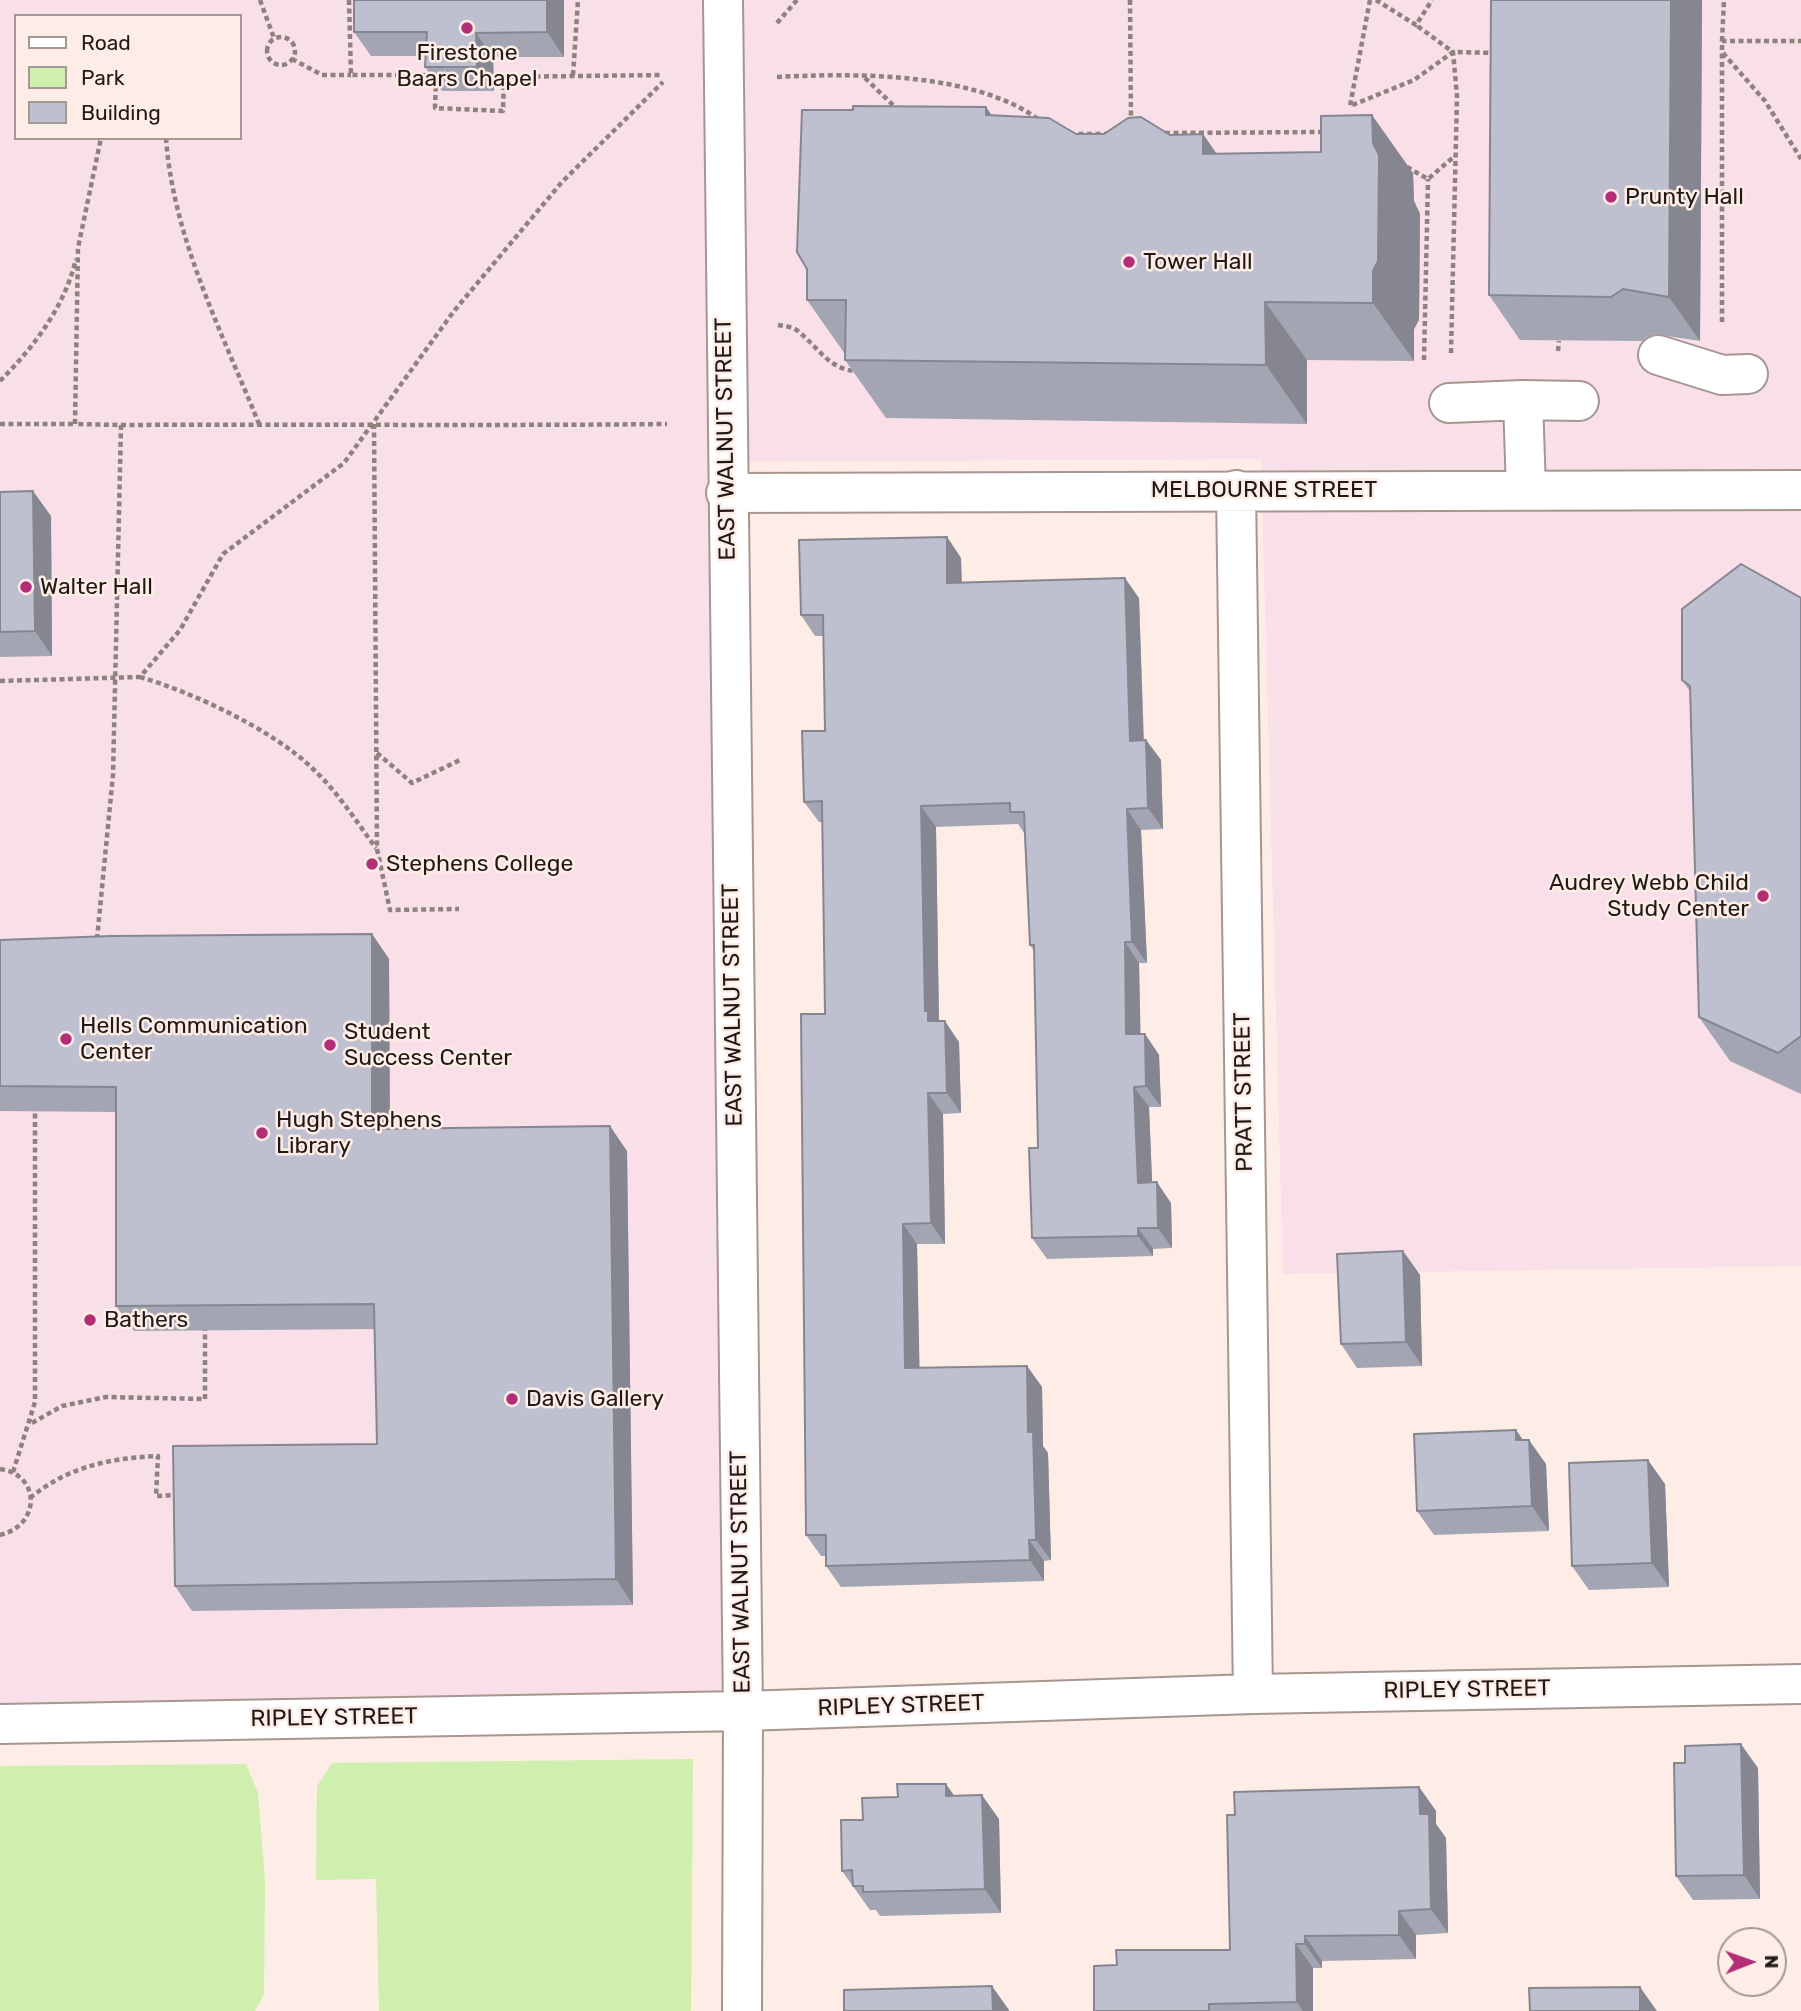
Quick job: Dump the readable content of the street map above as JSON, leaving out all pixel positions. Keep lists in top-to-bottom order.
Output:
{
  "streets": {
    "street": [
      "EAST WALNUT STREET",
      "MELBOURNE STREET",
      "PRATT STREET",
      "RIPLEY STREET"
    ]
  },
  "crossings": [
    ["EAST WALNUT STREET", "MELBOURNE STREET"],
    ["EAST WALNUT STREET", "RIPLEY STREET"],
    ["MELBOURNE STREET", "PRATT STREET"],
    ["PRATT STREET", "RIPLEY STREET"]
  ],
  "places": [
    "Firestone Baars Chapel",
    "Prunty Hall",
    "Tower Hall",
    "Walter Hall",
    "Stephens College",
    "Audrey Webb Child Study Center",
    "Hells Communication Center",
    "Student Success Center",
    "Hugh Stephens Library",
    "Bathers",
    "Davis Gallery"
  ],
  "legend": ["Road", "Park", "Building"],
  "north": "right"
}
